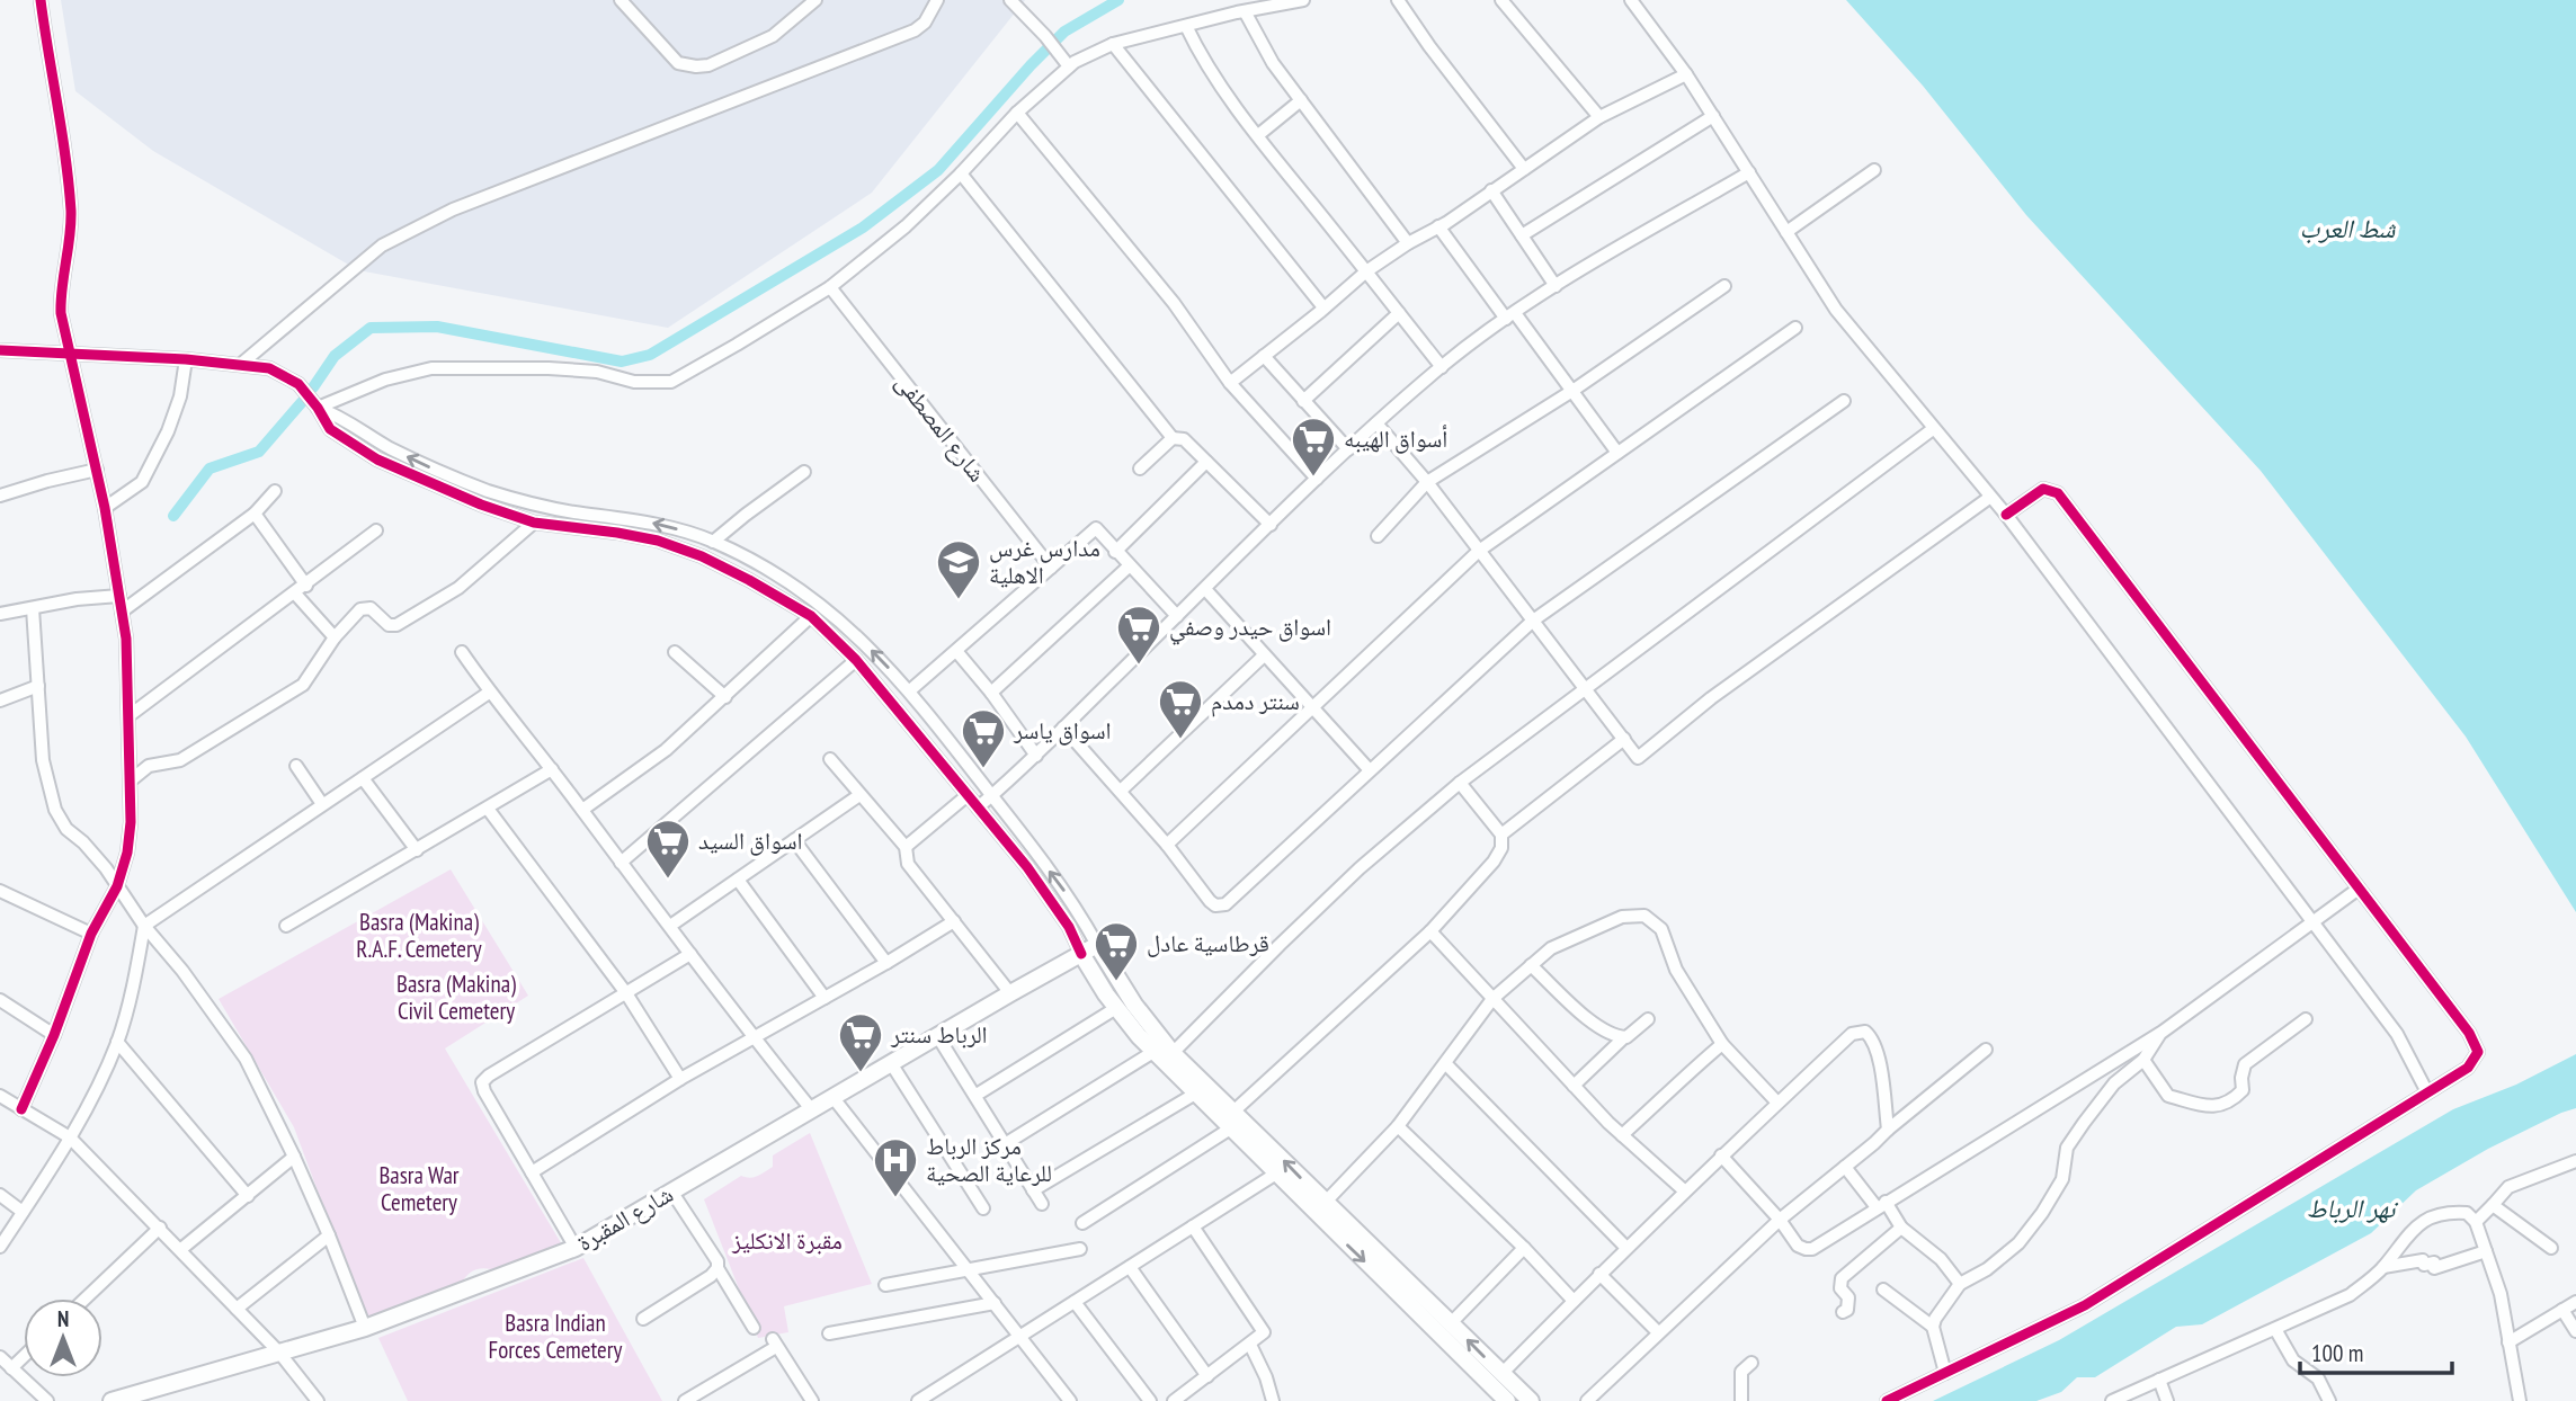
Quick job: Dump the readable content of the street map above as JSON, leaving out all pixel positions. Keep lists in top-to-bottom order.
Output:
{
  "streets": {
    "main road": ["شارع المقبرة"],
    "street": ["شارع المصطفى"]
  },
  "water": ["شط العرب", "نهر الرباط"],
  "parks": [
    "Basra (Makina) R.A.F. Cemetery",
    "Basra (Makina) Civil Cemetery",
    "Basra War Cemetery",
    "مقبرة الانكليز",
    "Basra Indian Forces Cemetery"
  ],
  "places": {
    "supermarket": [
      "أسواق الهيبه",
      "اسواق حيدر وصفي",
      "سنتر دمدم",
      "اسواق ياسر",
      "اسواق السيد",
      "قرطاسية عادل",
      "الرباط سنتر"
    ],
    "school or university": ["مدارس غرس الاهلية"],
    "hospital": ["مركز الرباط للرعاية الصحية"]
  },
  "scale_bar": "100 m",
  "north": "top"
}
